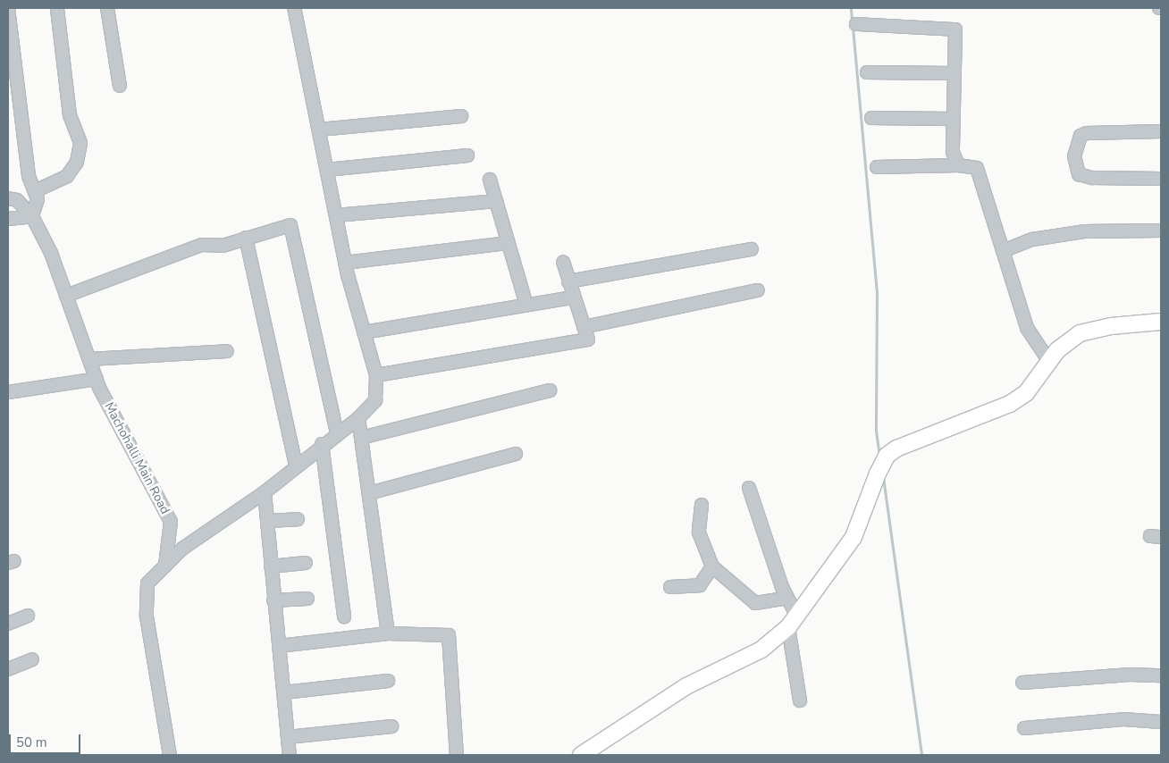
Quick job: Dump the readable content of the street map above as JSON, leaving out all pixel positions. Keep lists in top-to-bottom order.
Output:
{
  "streets": {
    "street": ["Machohalli Main Road"]
  },
  "scale_bar": "50 m"
}
